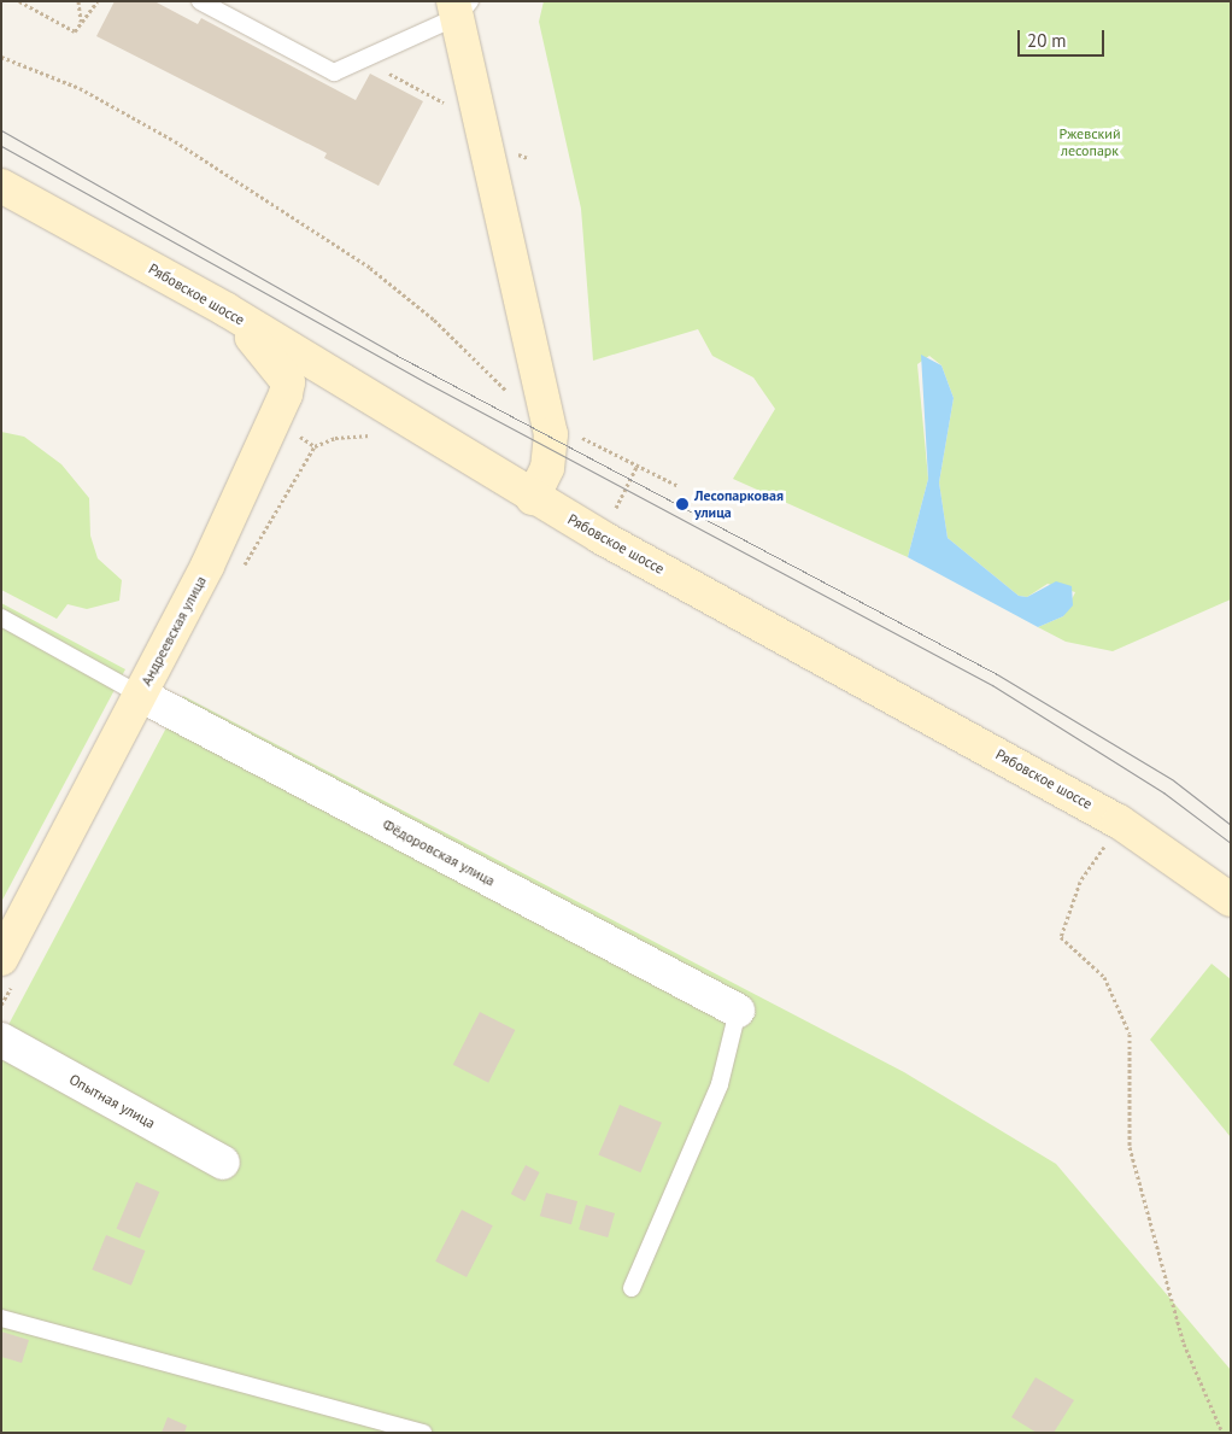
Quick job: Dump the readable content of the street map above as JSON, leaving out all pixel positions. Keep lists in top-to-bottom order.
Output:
{
  "streets": {
    "main road": ["Рябовское шоссе", "Андреевская улица"],
    "street": ["Фёдоровская улица", "Опытная улица"]
  },
  "crossings": [
    ["Рябовское шоссе", "Андреевская улица"],
    ["Андреевская улица", "Фёдоровская улица"]
  ],
  "parks": ["Ржевский лесопарк"],
  "places": ["Лесопарковая улица"],
  "scale_bar": "20 m"
}
